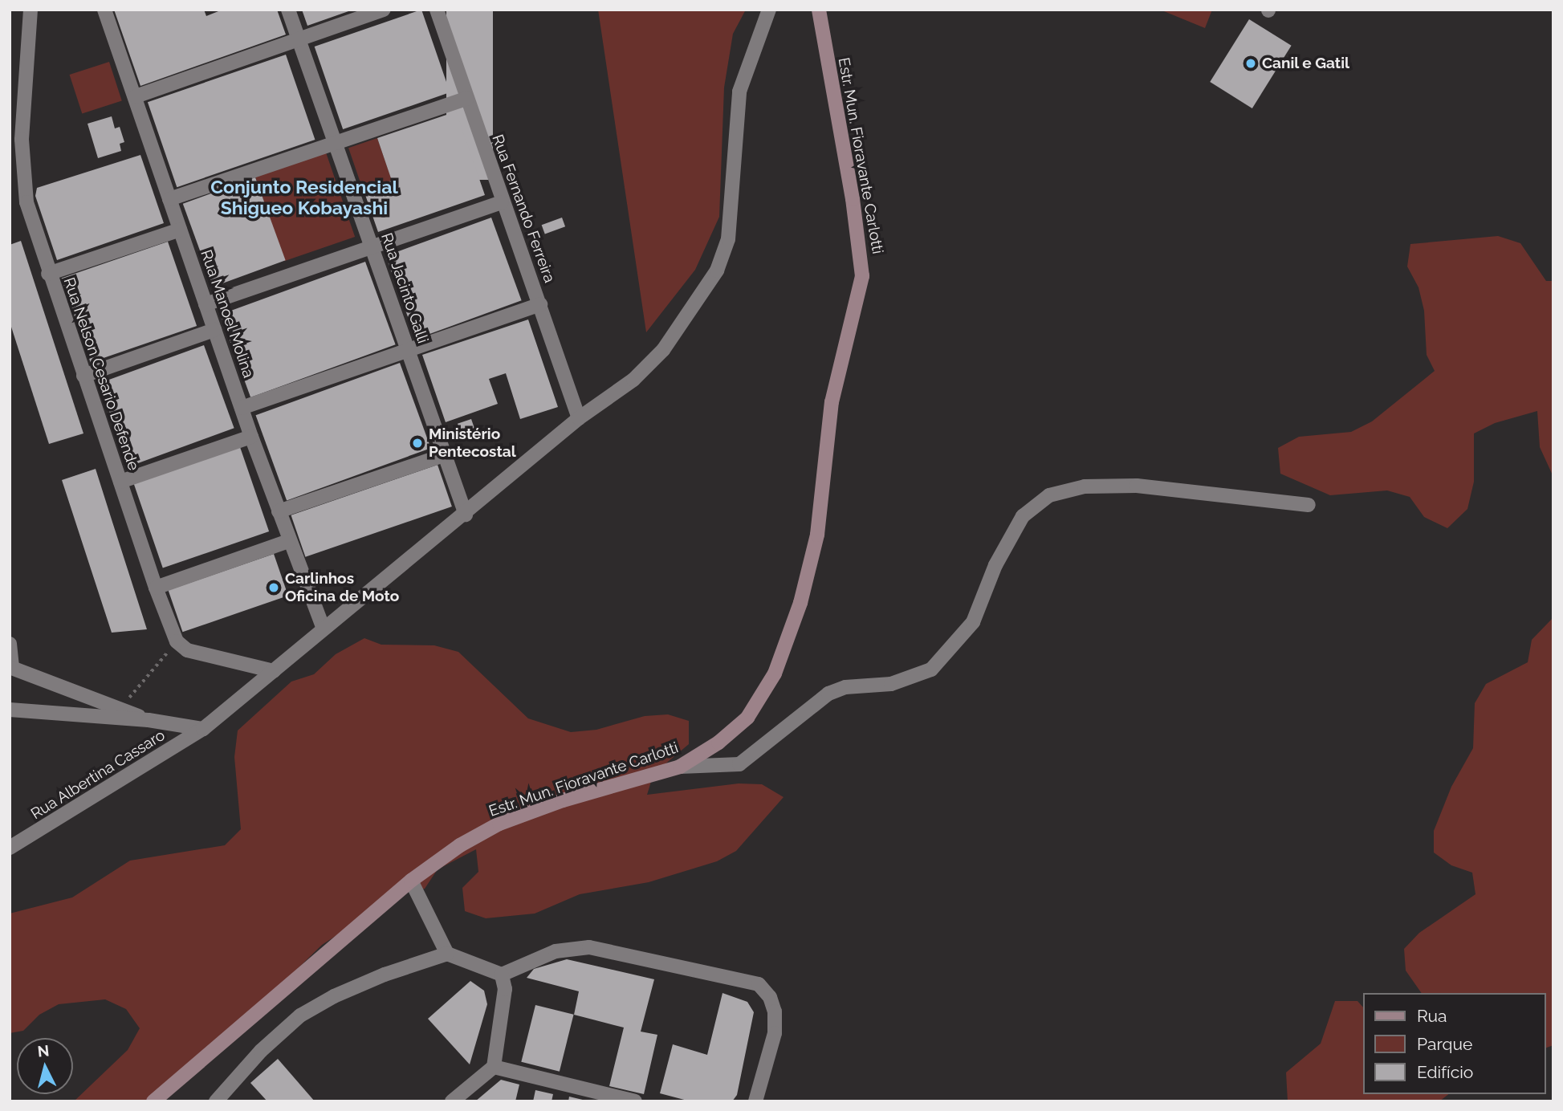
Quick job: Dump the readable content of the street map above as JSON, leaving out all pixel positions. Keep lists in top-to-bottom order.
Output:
{
  "streets": {
    "street": [
      "Estr. Mun. Fioravante Carlotti",
      "Rua Fernando Ferreira",
      "Rua Jacinto Galli",
      "Rua Manoel Molina",
      "Rua Nelson Cesario Defende",
      "Rua Albertina Cassaro"
    ]
  },
  "crossings": [
    ["Rua Fernando Ferreira", "Rua Albertina Cassaro"],
    ["Rua Jacinto Galli", "Rua Albertina Cassaro"],
    ["Rua Manoel Molina", "Rua Albertina Cassaro"]
  ],
  "districts": ["Conjunto Residencial Shigueo Kobayashi"],
  "places": ["Canil e Gatil", "Ministério Pentecostal", "Carlinhos Oficina de Moto"],
  "legend": ["Rua", "Parque", "Edifício"],
  "north": "top"
}
